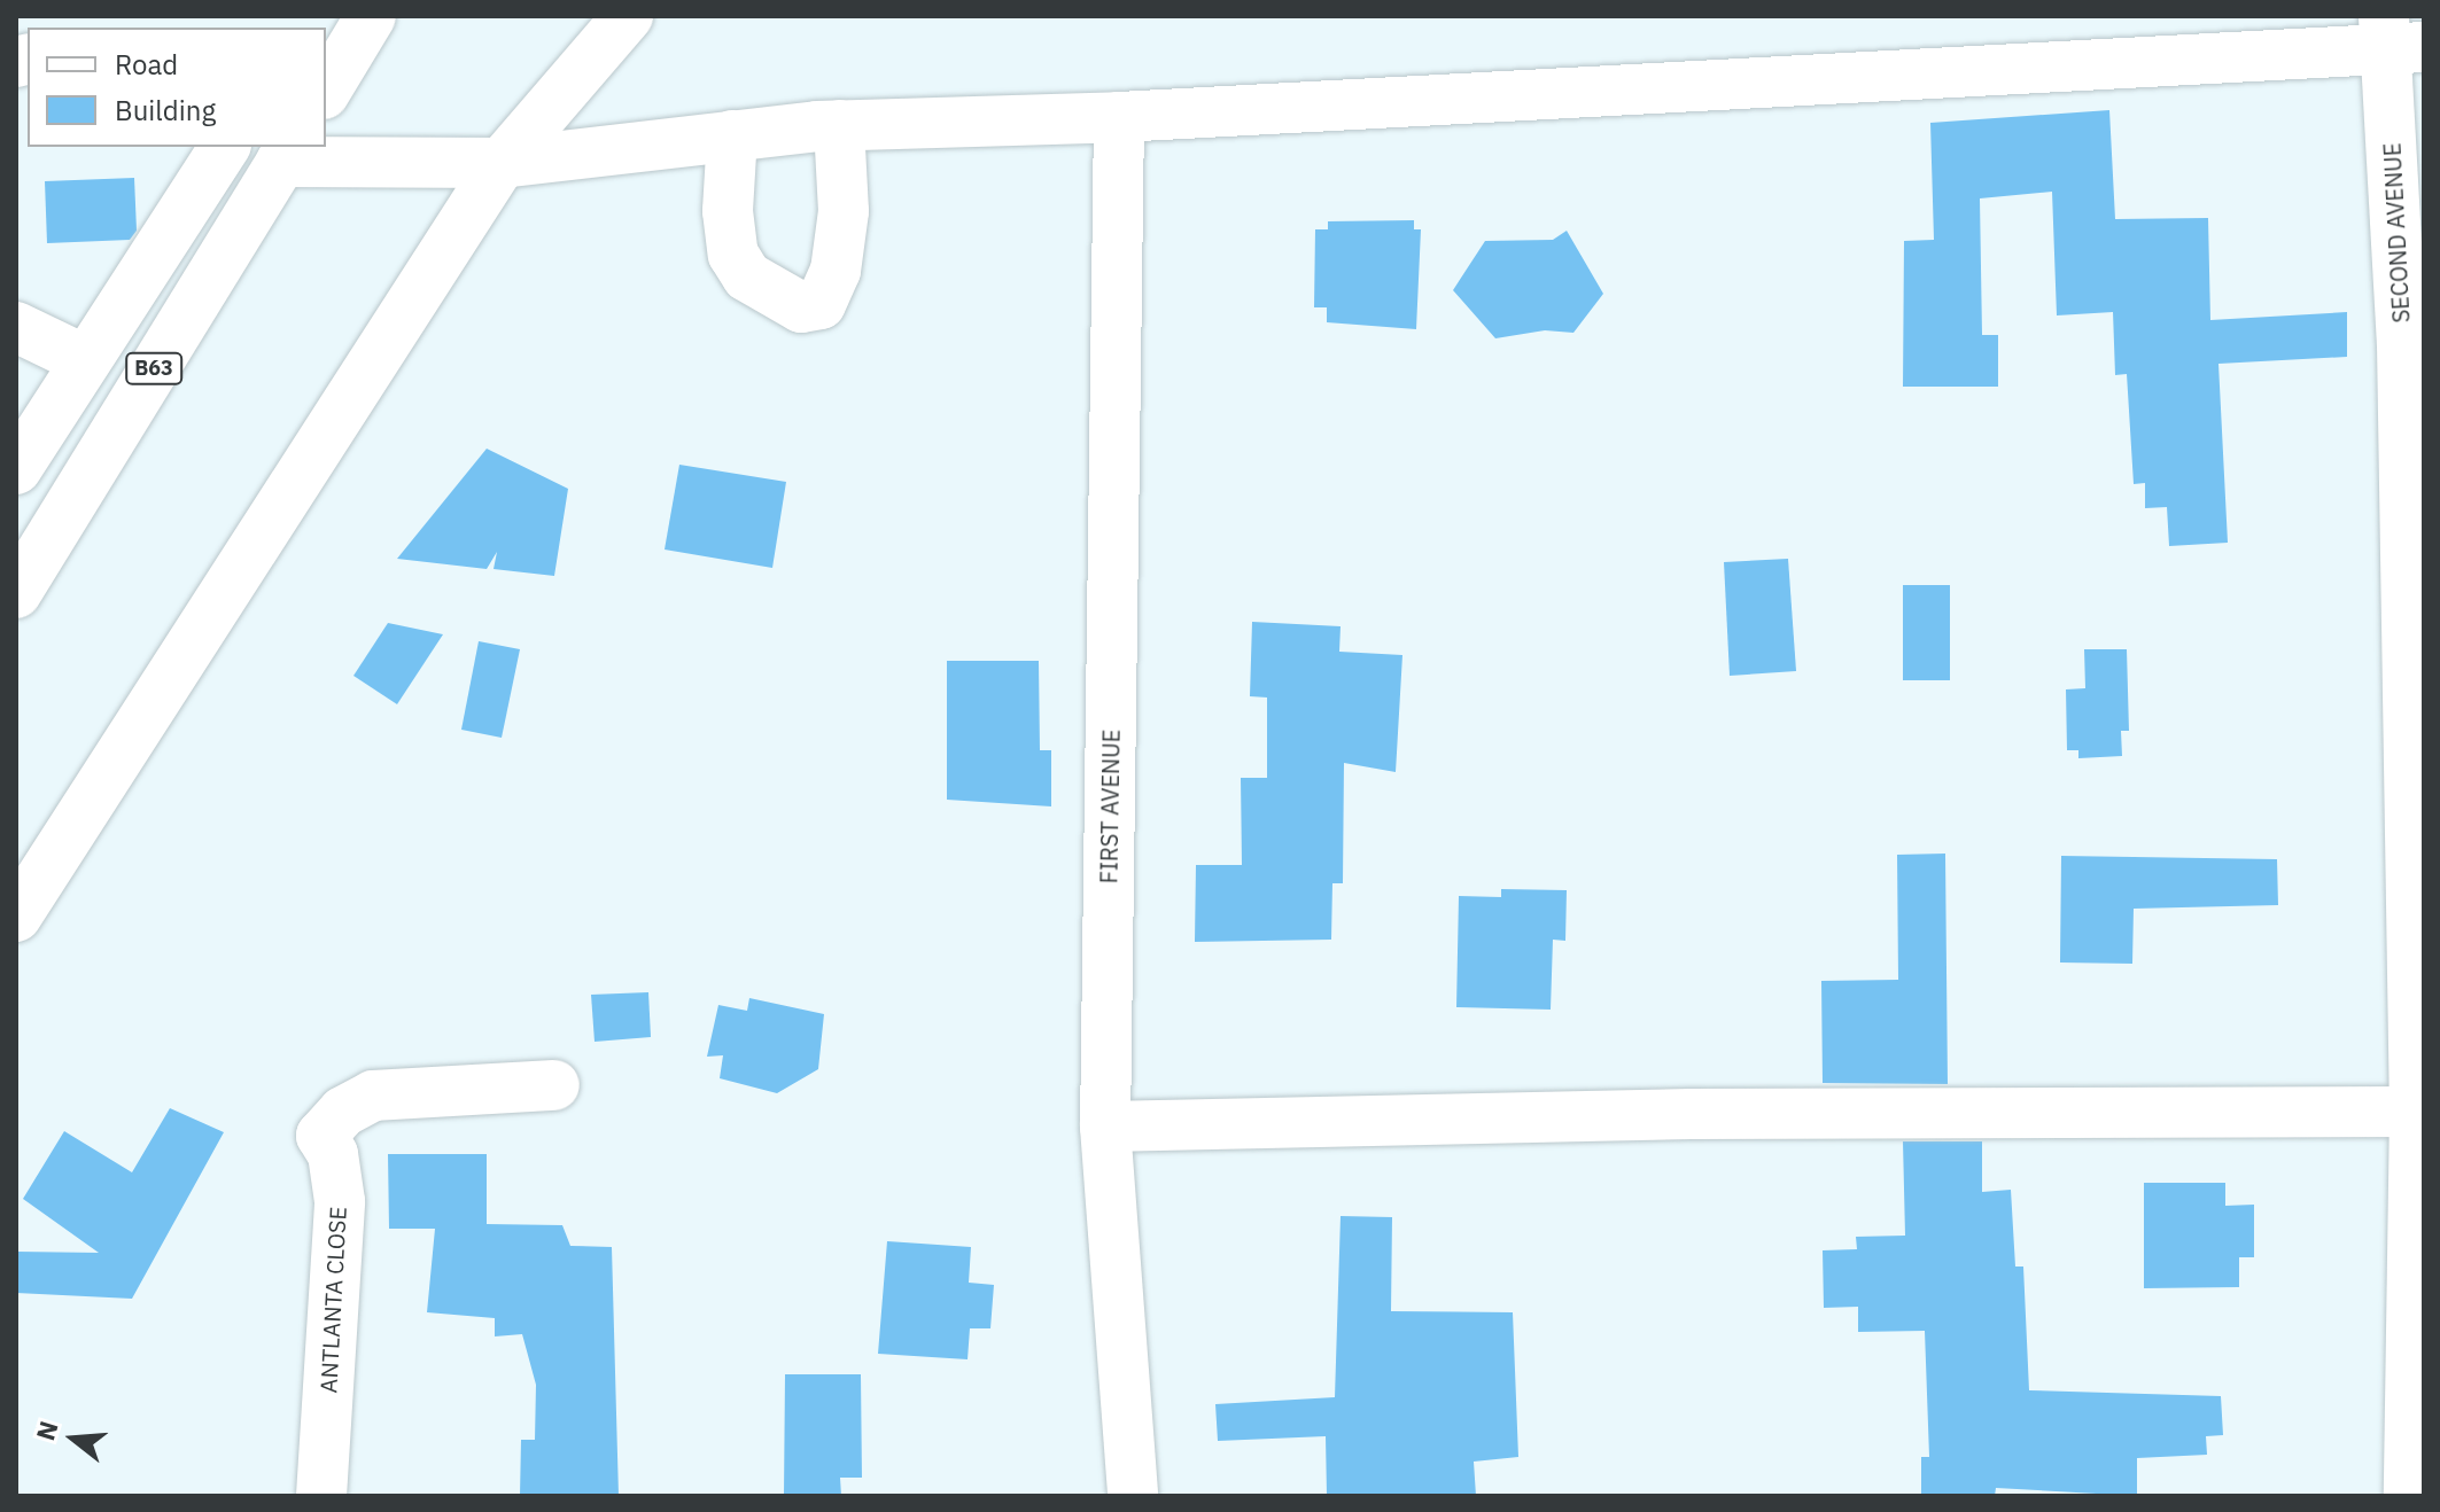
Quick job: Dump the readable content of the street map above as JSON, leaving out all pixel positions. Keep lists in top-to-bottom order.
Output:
{
  "streets": {
    "main road": [
      "SECOND AVENUE",
      "B63",
      "FIRST AVENUE",
      "ANTLANTA CLOSE"
    ]
  },
  "legend": ["Road", "Building"],
  "north": "left"
}
